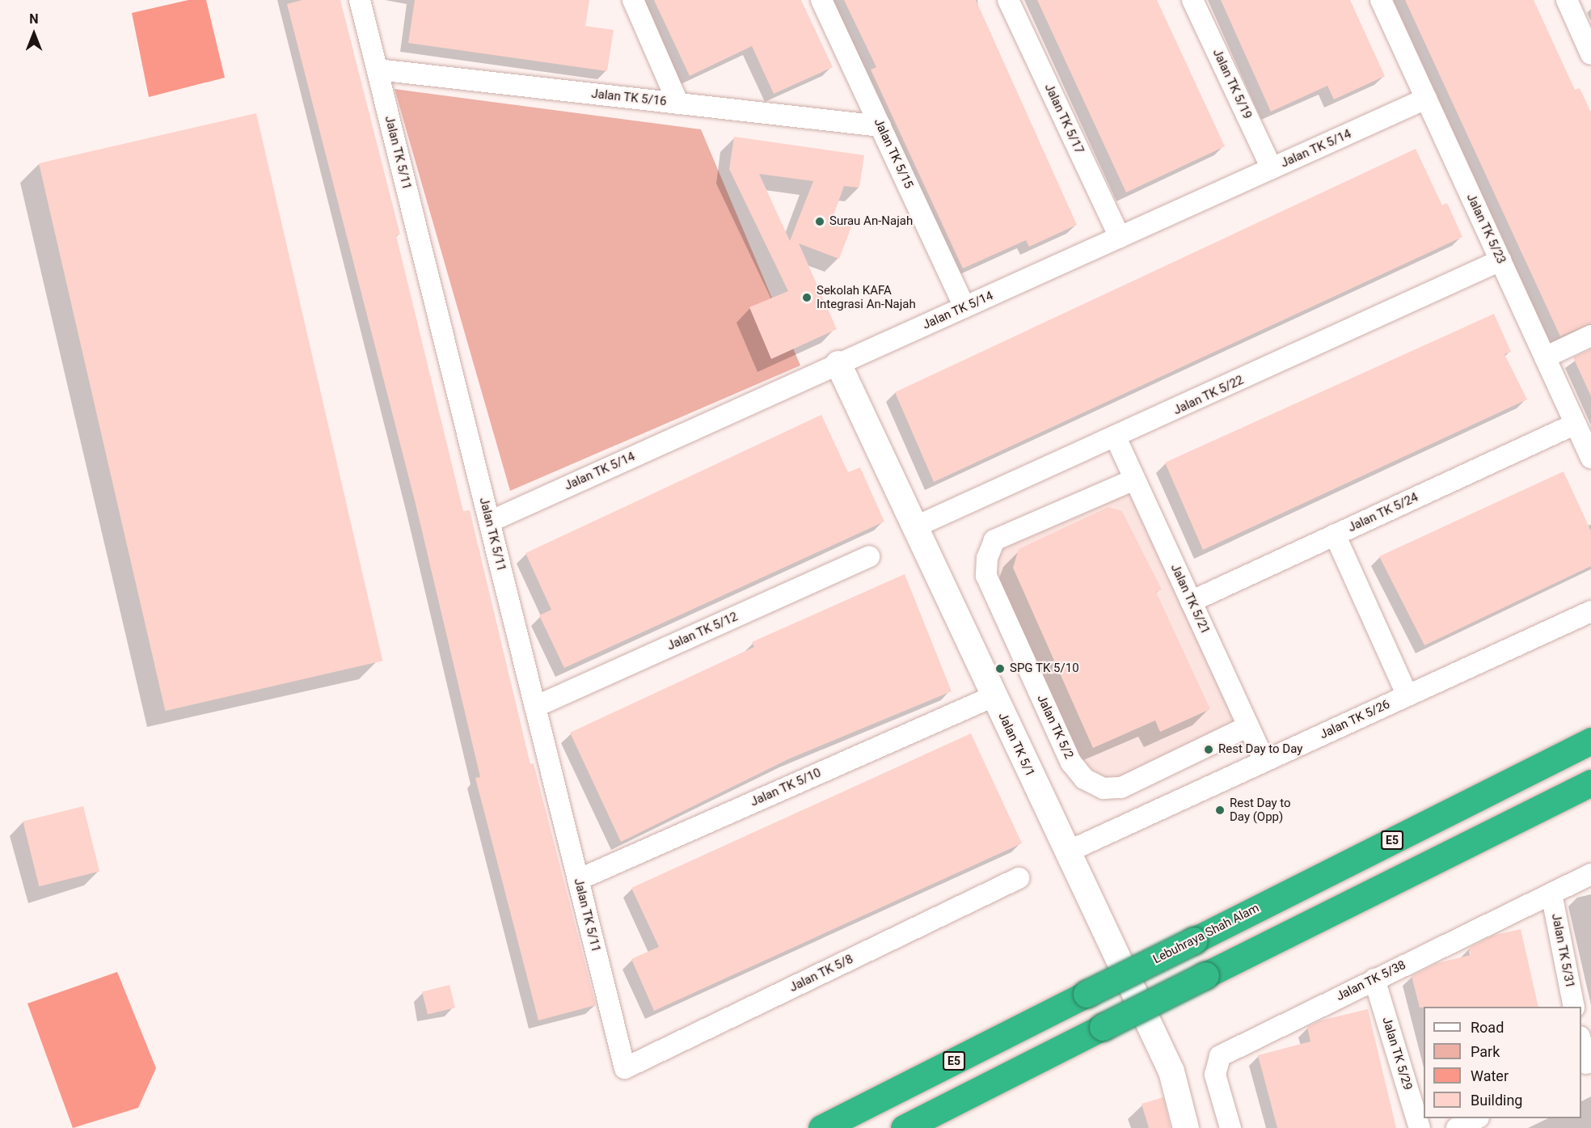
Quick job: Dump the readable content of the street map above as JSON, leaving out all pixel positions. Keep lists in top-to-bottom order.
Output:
{
  "streets": {
    "highway": ["E5", "Lebuhraya Shah Alam"],
    "street": [
      "Jalan TK 5/19",
      "Jalan TK 5/16",
      "Jalan TK 5/17",
      "Jalan TK 5/14",
      "Jalan TK 5/11",
      "Jalan TK 5/15",
      "Jalan TK 5/23",
      "Jalan TK 5/22",
      "Jalan TK 5/24",
      "Jalan TK 5/21",
      "Jalan TK 5/12",
      "Jalan TK 5/26",
      "Jalan TK 5/2",
      "Jalan TK 5/1",
      "Jalan TK 5/10",
      "Jalan TK 5/31",
      "Jalan TK 5/8",
      "Jalan TK 5/38",
      "Jalan TK 5/29"
    ]
  },
  "crossings": [
    ["Jalan TK 5/19", "Jalan TK 5/14"],
    ["Jalan TK 5/16", "Jalan TK 5/11"],
    ["Jalan TK 5/16", "Jalan TK 5/15"],
    ["Jalan TK 5/17", "Jalan TK 5/14"],
    ["Jalan TK 5/14", "Jalan TK 5/11"],
    ["Jalan TK 5/14", "Jalan TK 5/15"],
    ["Jalan TK 5/14", "Jalan TK 5/23"],
    ["Jalan TK 5/14", "Jalan TK 5/1"],
    ["Jalan TK 5/11", "Jalan TK 5/12"],
    ["Jalan TK 5/11", "Jalan TK 5/10"],
    ["Jalan TK 5/11", "Jalan TK 5/8"],
    ["Jalan TK 5/23", "Jalan TK 5/22"],
    ["Jalan TK 5/23", "Jalan TK 5/24"],
    ["Jalan TK 5/22", "Jalan TK 5/21"],
    ["Jalan TK 5/22", "Jalan TK 5/1"],
    ["Jalan TK 5/24", "Jalan TK 5/21"],
    ["Jalan TK 5/21", "Jalan TK 5/26"],
    ["Jalan TK 5/21", "Jalan TK 5/2"],
    ["Jalan TK 5/26", "Jalan TK 5/1"],
    ["Jalan TK 5/1", "Jalan TK 5/10"],
    ["Jalan TK 5/31", "Jalan TK 5/38"],
    ["Jalan TK 5/38", "Jalan TK 5/29"]
  ],
  "places": [
    "Surau An-Najah",
    "Sekolah KAFA Integrasi An-Najah",
    "SPG TK 5/10",
    "Rest Day to Day",
    "Rest Day to Day (Opp)"
  ],
  "legend": [
    "Road",
    "Park",
    "Water",
    "Building"
  ],
  "north": "top"
}
